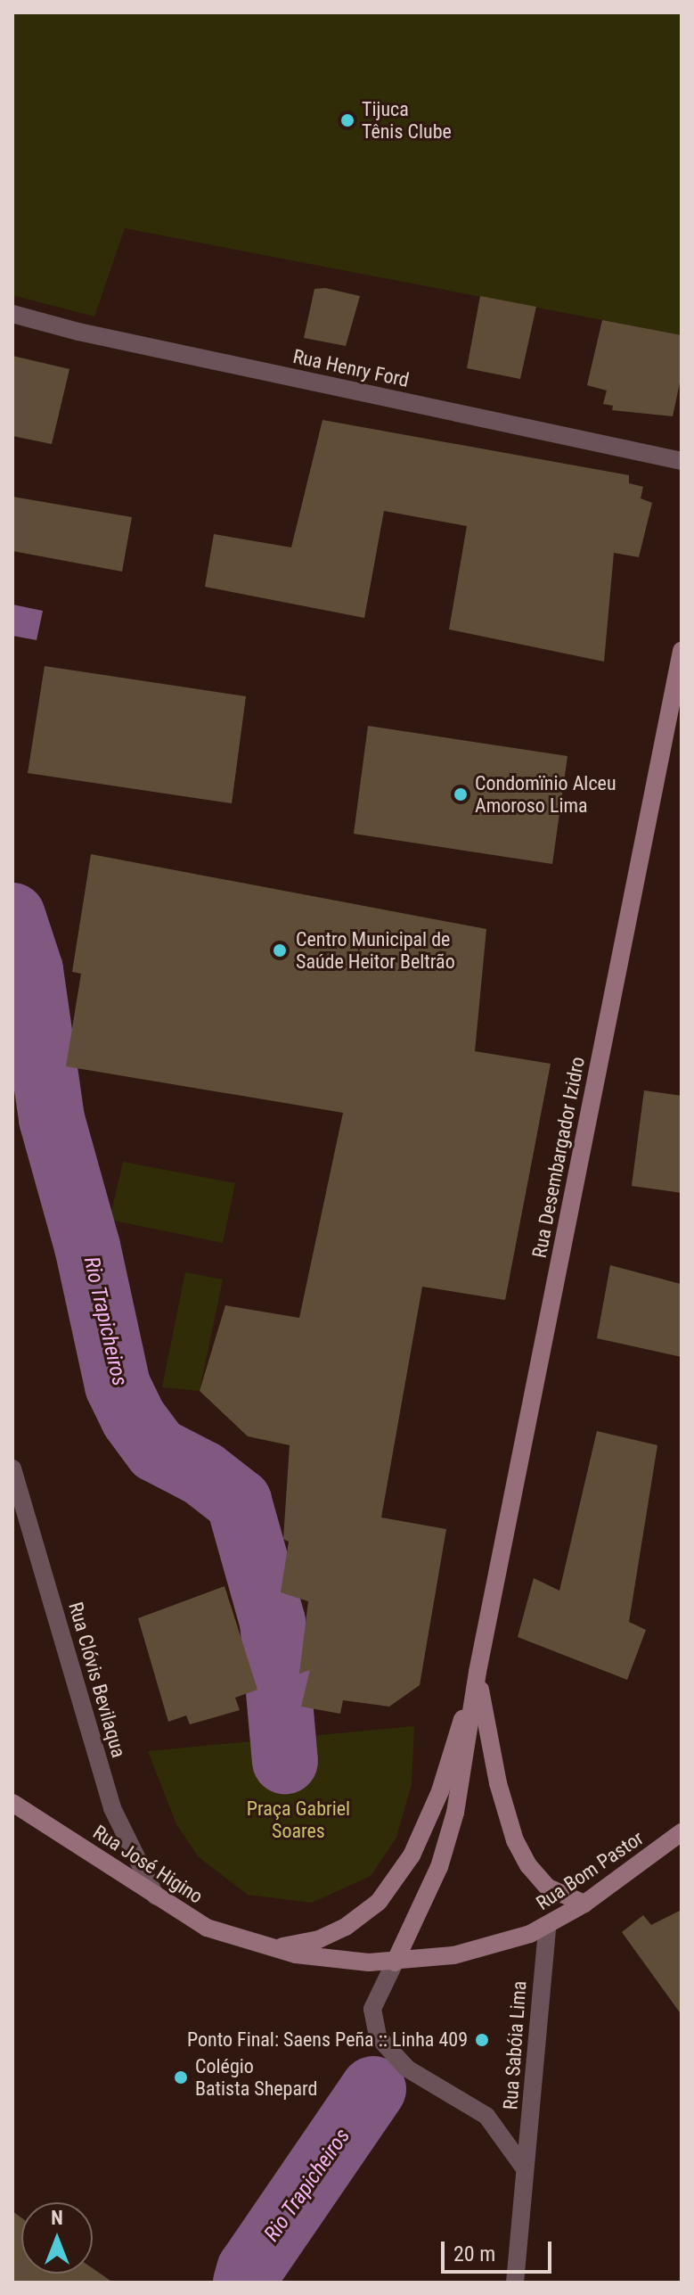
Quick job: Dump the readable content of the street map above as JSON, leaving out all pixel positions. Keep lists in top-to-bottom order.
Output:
{
  "streets": {
    "street": [
      "Rua Henry Ford",
      "Rua Desembargador Izidro",
      "Rua Clóvis Bevilaqua",
      "Rua José Higino",
      "Rua Bom Pastor",
      "Rua Sabóia Lima"
    ]
  },
  "crossings": [
    ["Rua Desembargador Izidro", "Rua José Higino"],
    ["Rua Desembargador Izidro", "Rua Bom Pastor"],
    ["Rua Desembargador Izidro", "Rua Sabóia Lima"],
    ["Rua Clóvis Bevilaqua", "Rua José Higino"],
    ["Rua José Higino", "Rua Bom Pastor"],
    ["Rua Bom Pastor", "Rua Sabóia Lima"]
  ],
  "water": ["Rio Trapicheiros"],
  "parks": ["Praça Gabriel Soares"],
  "places": [
    "Tijuca Tênis Clube",
    "Condomïnio Alceu Amoroso Lima",
    "Centro Municipal de Saúde Heitor Beltrão",
    "Ponto Final: Saens Peña :: Linha 409",
    "Colégio Batista Shepard"
  ],
  "scale_bar": "20 m",
  "north": "top"
}
